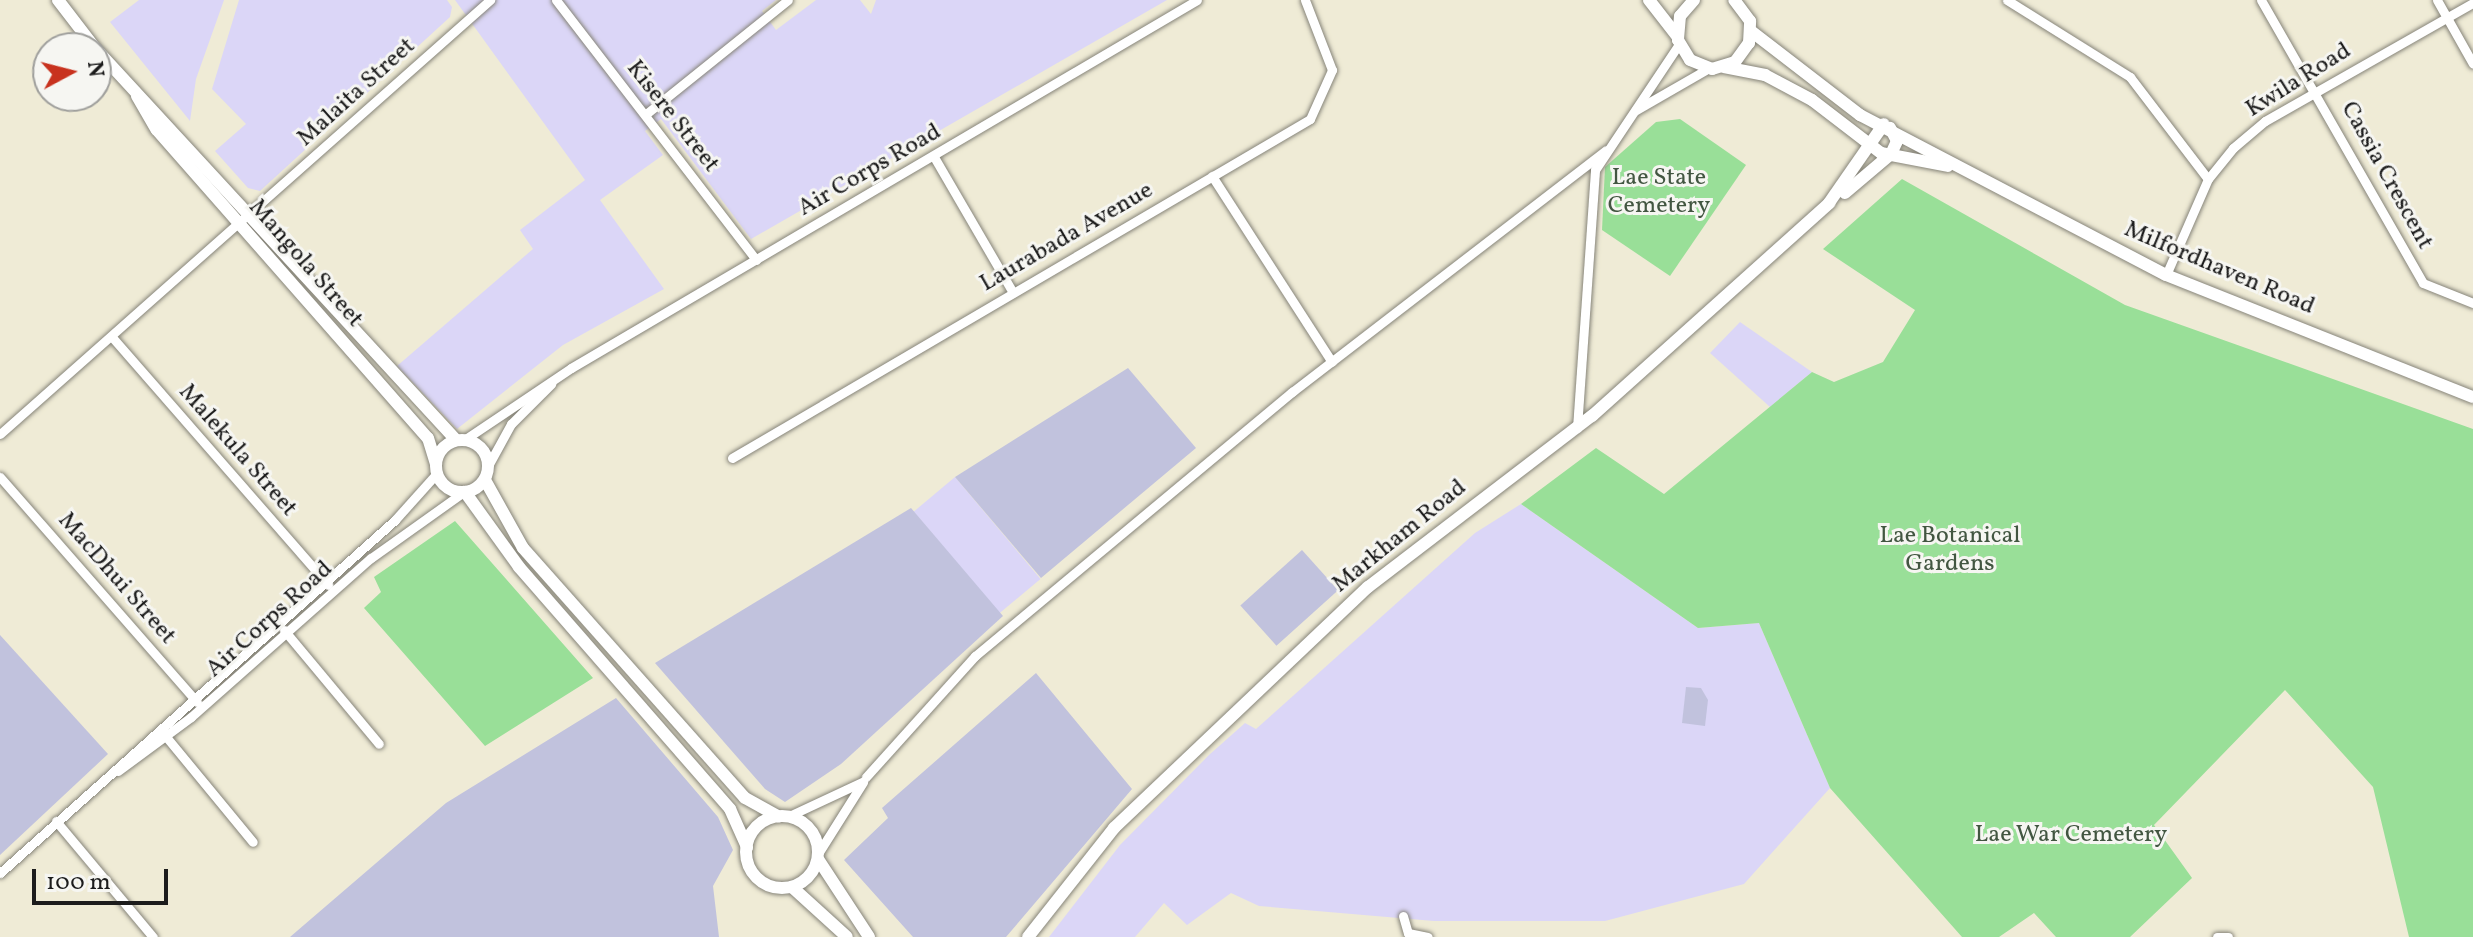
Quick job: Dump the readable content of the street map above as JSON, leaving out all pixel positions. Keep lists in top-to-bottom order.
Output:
{
  "streets": {
    "main road": ["Mangola Street", "Milfordhaven Road", "Markham Road"],
    "street": [
      "Kwila Road",
      "Malaita Street",
      "Kisere Street",
      "Air Corps Road",
      "Cassia Crescent",
      "Laurabada Avenue",
      "Malekula Street",
      "MacDhui Street"
    ]
  },
  "crossings": [
    ["Kwila Road", "Cassia Crescent"],
    ["Kwila Road", "Milfordhaven Road"],
    ["Malaita Street", "Mangola Street"],
    ["Kisere Street", "Air Corps Road"],
    ["Air Corps Road", "Mangola Street"],
    ["Air Corps Road", "Malekula Street"],
    ["Air Corps Road", "MacDhui Street"],
    ["Milfordhaven Road", "Markham Road"]
  ],
  "parks": ["Lae State Cemetery", "Lae Botanical Gardens", "Lae War Cemetery"],
  "scale_bar": "100 m",
  "north": "right"
}
